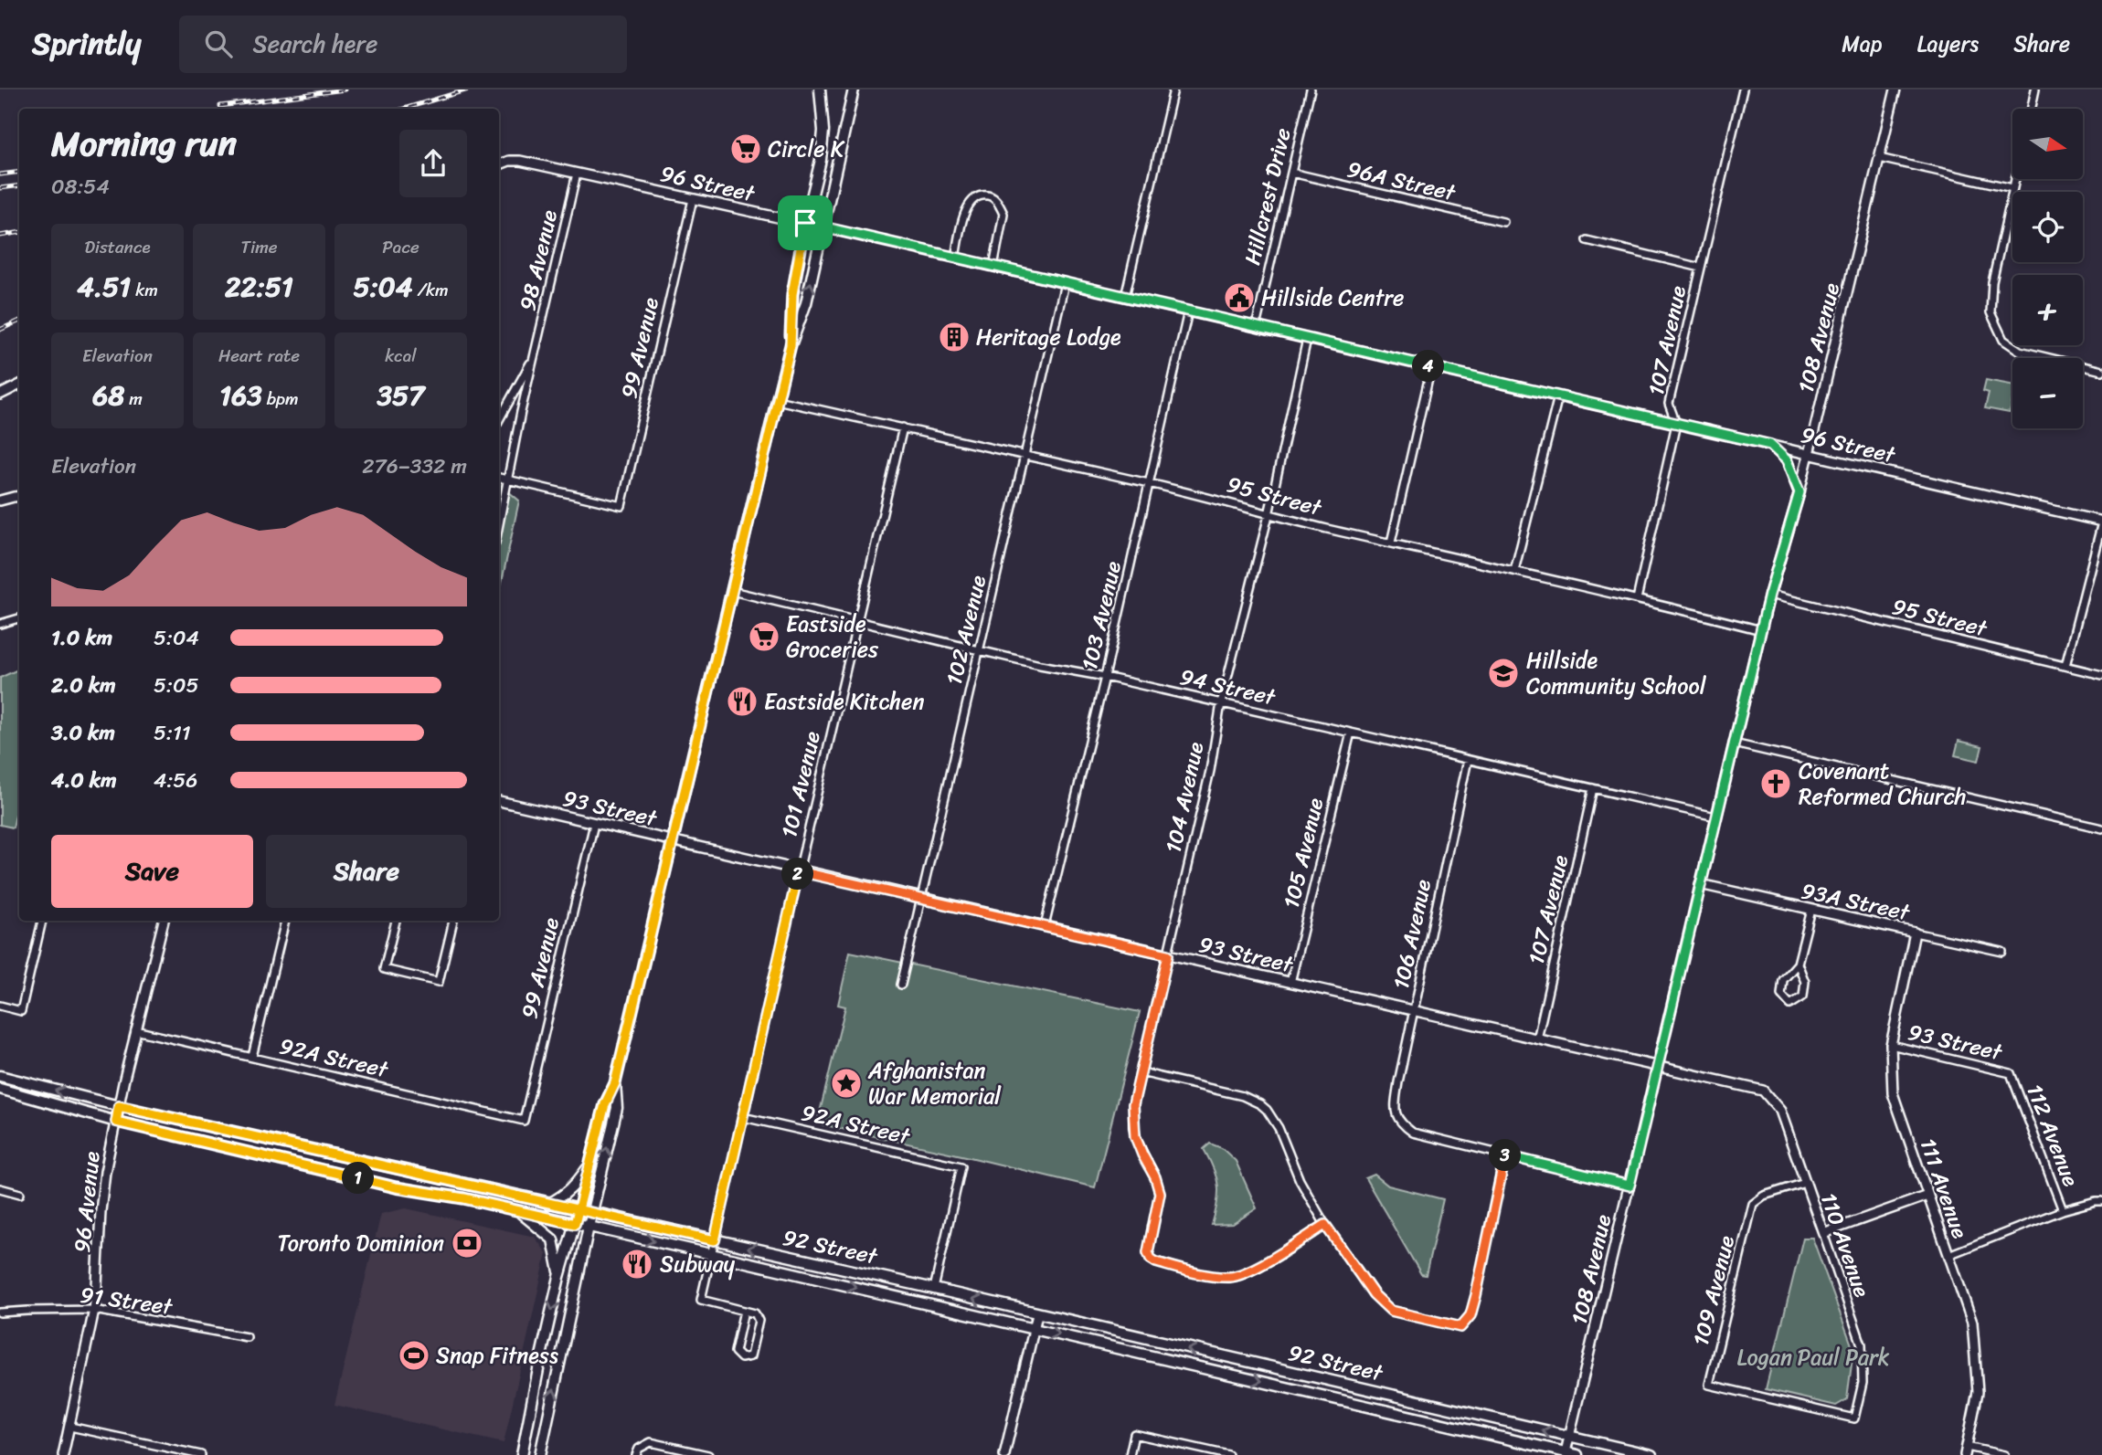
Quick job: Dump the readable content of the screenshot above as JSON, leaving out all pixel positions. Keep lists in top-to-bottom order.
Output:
{
  "streets": {
    "main road": ["92 Street"],
    "street": [
      "96A Street",
      "96 Street",
      "Hillcrest Drive",
      "98 Avenue",
      "108 Avenue",
      "107 Avenue",
      "99 Avenue",
      "95 Street",
      "103 Avenue",
      "102 Avenue",
      "94 Street",
      "101 Avenue",
      "104 Avenue",
      "93 Street",
      "105 Avenue",
      "93A Street",
      "106 Avenue",
      "92A Street",
      "112 Avenue",
      "111 Avenue",
      "96 Avenue",
      "110 Avenue",
      "109 Avenue",
      "91 Street"
    ]
  },
  "crossings": [
    ["96A Street", "Hillcrest Drive"],
    ["96 Street", "Hillcrest Drive"],
    ["96 Street", "98 Avenue"],
    ["96 Street", "108 Avenue"],
    ["96 Street", "107 Avenue"],
    ["96 Street", "99 Avenue"],
    ["96 Street", "103 Avenue"],
    ["96 Street", "102 Avenue"],
    ["96 Street", "104 Avenue"],
    ["98 Avenue", "99 Avenue"],
    ["108 Avenue", "95 Street"],
    ["108 Avenue", "94 Street"],
    ["108 Avenue", "93 Street"],
    ["108 Avenue", "93A Street"],
    ["108 Avenue", "92 Street"],
    ["107 Avenue", "95 Street"],
    ["107 Avenue", "94 Street"],
    ["107 Avenue", "93 Street"],
    ["99 Avenue", "93 Street"],
    ["99 Avenue", "92A Street"],
    ["95 Street", "103 Avenue"],
    ["95 Street", "102 Avenue"],
    ["95 Street", "101 Avenue"],
    ["95 Street", "104 Avenue"],
    ["103 Avenue", "94 Street"],
    ["103 Avenue", "93 Street"],
    ["102 Avenue", "94 Street"],
    ["102 Avenue", "93 Street"],
    ["94 Street", "101 Avenue"],
    ["94 Street", "104 Avenue"],
    ["94 Street", "105 Avenue"],
    ["94 Street", "106 Avenue"],
    ["101 Avenue", "93 Street"],
    ["101 Avenue", "92A Street"],
    ["101 Avenue", "92 Street"],
    ["104 Avenue", "93 Street"],
    ["93 Street", "105 Avenue"],
    ["93 Street", "106 Avenue"],
    ["93 Street", "112 Avenue"],
    ["93 Street", "111 Avenue"],
    ["93 Street", "110 Avenue"],
    ["93A Street", "111 Avenue"],
    ["92A Street", "96 Avenue"],
    ["92A Street", "92 Street"],
    ["96 Avenue", "92 Street"],
    ["96 Avenue", "91 Street"],
    ["110 Avenue", "109 Avenue"]
  ],
  "parks": ["Logan Paul Park"],
  "places": {
    "supermarket": ["Circle K", "Eastside Groceries"],
    "public building": ["Hillside Centre"],
    "building": ["Heritage Lodge"],
    "school or university": ["Hillside Community School"],
    "restaurant": ["Eastside Kitchen", "Subway"],
    "church": ["Covenant Reformed Church"],
    "place": ["Afghanistan War Memorial"],
    "bank": ["Toronto Dominion"],
    "sports": ["Snap Fitness"]
  },
  "north": "right",
  "page": {
    "header": "Sprintly",
    "search": "Search here",
    "nav": ["Map", "Layers", "Share"],
    "map_buttons": ["+", "−"],
    "heading": ["Morning run", "08:54"],
    "stats": [
      ["Distance", "4.51 km"],
      ["Time", "22:51"],
      ["Pace", "5:04 /km"],
      ["Elevation", "68 m"],
      ["Heart rate", "163 bpm"],
      ["kcal", "357"]
    ],
    "pins": [
      "4",
      "2",
      "3",
      "1"
    ],
    "chart": ["Elevation", "276–332 m"],
    "list": [
      {
        "name": "1.0 km",
        "note": "5:04"
      },
      {
        "name": "2.0 km",
        "note": "5:05"
      },
      {
        "name": "3.0 km",
        "note": "5:11"
      },
      {
        "name": "4.0 km",
        "note": "4:56"
      }
    ],
    "buttons": ["Save", "Share"]
  }
}
